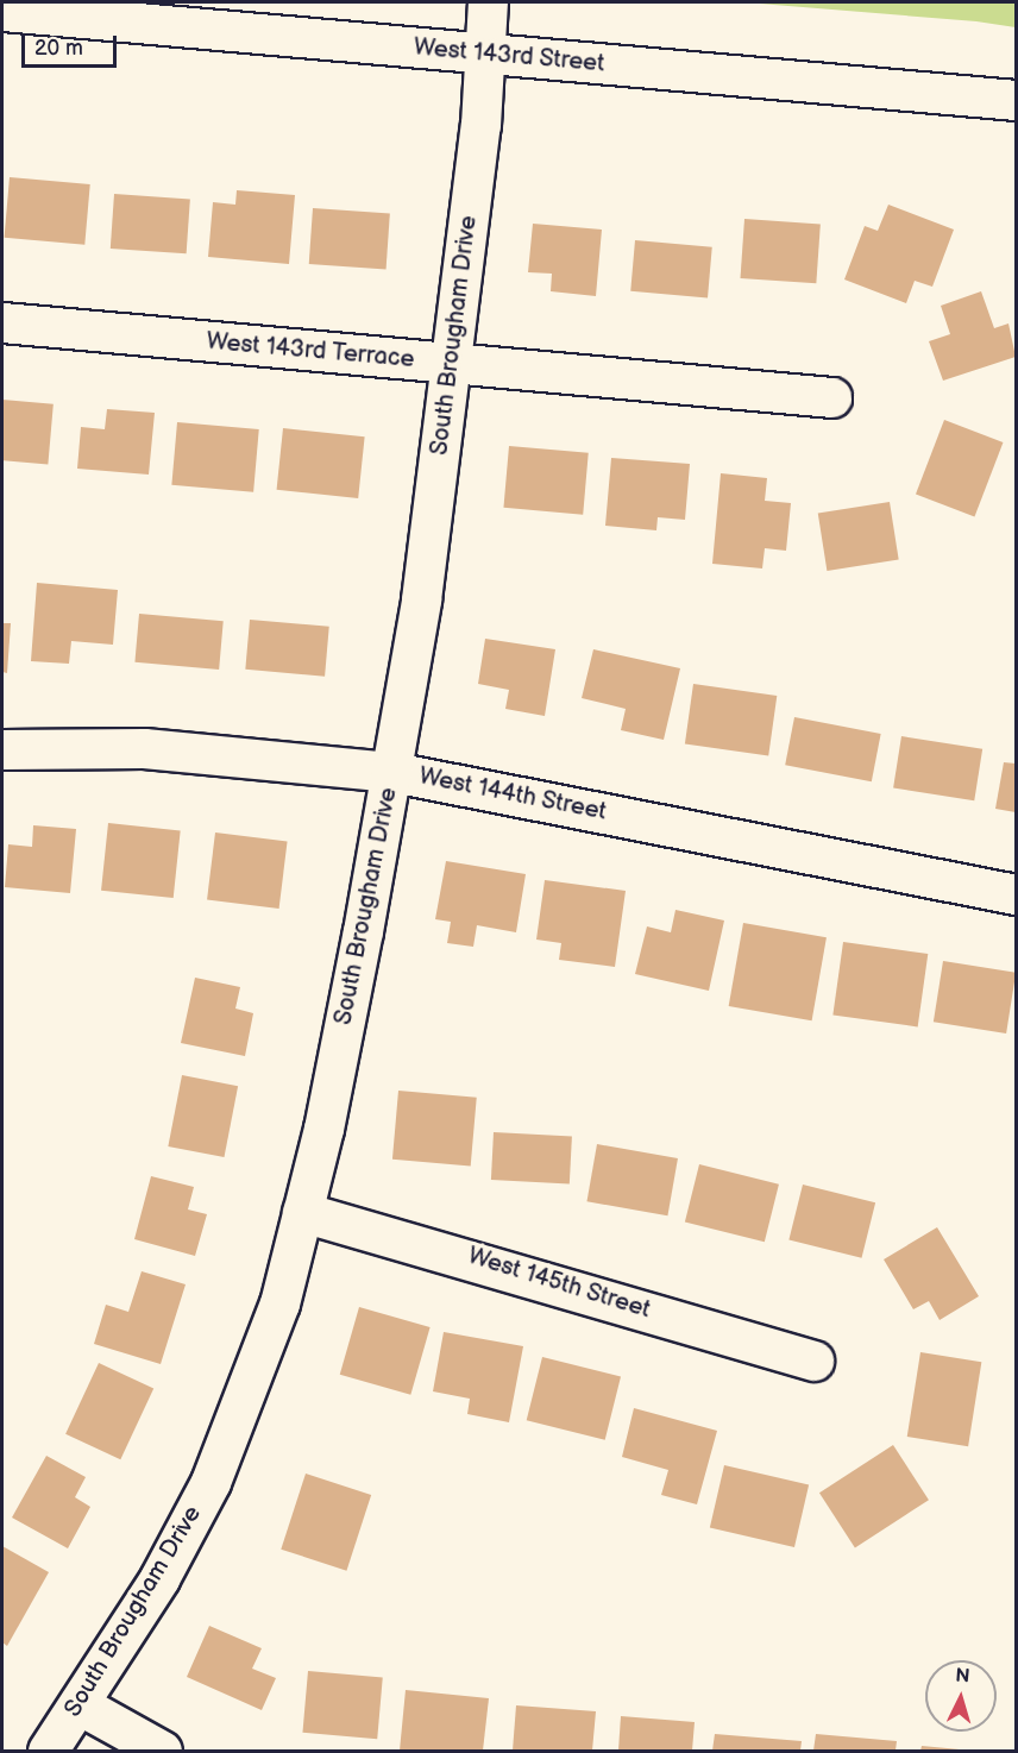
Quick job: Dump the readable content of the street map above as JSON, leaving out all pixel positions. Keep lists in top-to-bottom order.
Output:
{
  "streets": {
    "street": [
      "West 143rd Street",
      "South Brougham Drive",
      "West 143rd Terrace",
      "West 144th Street",
      "West 145th Street"
    ]
  },
  "crossings": [
    ["West 143rd Street", "South Brougham Drive"],
    ["South Brougham Drive", "West 143rd Terrace"],
    ["South Brougham Drive", "West 144th Street"],
    ["South Brougham Drive", "West 145th Street"]
  ],
  "scale_bar": "20 m",
  "north": "top"
}
